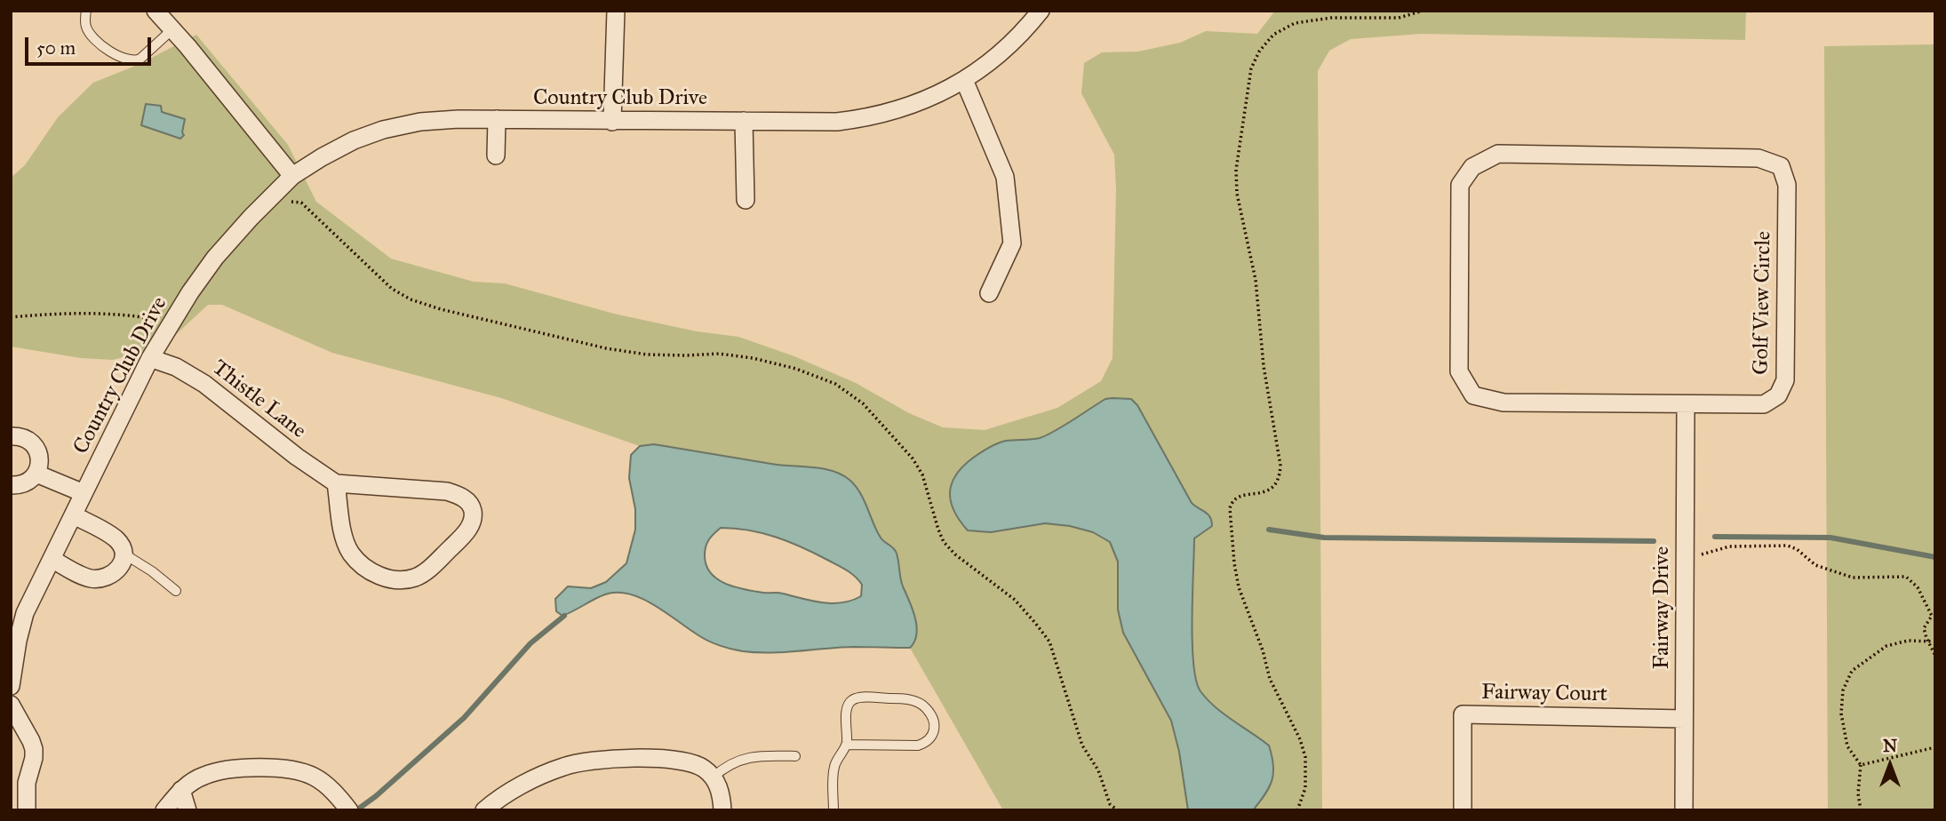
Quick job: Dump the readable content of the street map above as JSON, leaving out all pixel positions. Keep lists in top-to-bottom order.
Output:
{
  "streets": {
    "street": [
      "Country Club Drive",
      "Golf View Circle",
      "Thistle Lane",
      "Fairway Drive",
      "Fairway Court"
    ]
  },
  "crossings": [
    ["Country Club Drive", "Thistle Lane"],
    ["Golf View Circle", "Fairway Drive"],
    ["Fairway Drive", "Fairway Court"]
  ],
  "scale_bar": "50 m",
  "north": "top"
}
